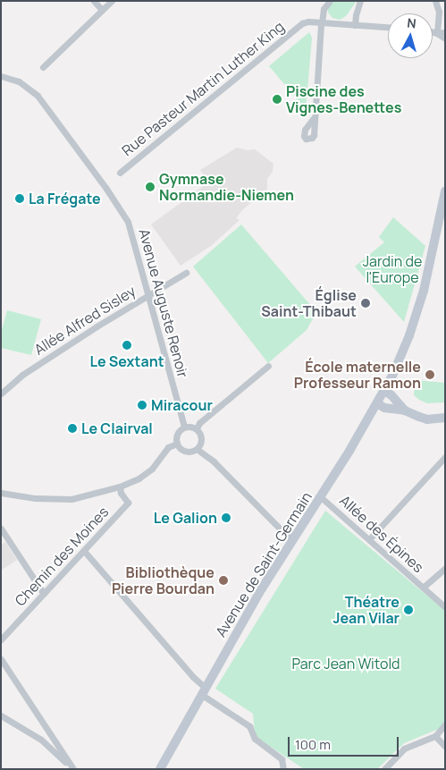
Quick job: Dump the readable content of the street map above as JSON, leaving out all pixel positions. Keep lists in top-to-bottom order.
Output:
{
  "streets": {
    "main road": ["Avenue de Saint-Germain"],
    "street": [
      "Rue Pasteur Martin Luther King",
      "Avenue Auguste Renoir",
      "Allée Alfred Sisley",
      "Allée des Épines",
      "Chemin des Moines"
    ]
  },
  "crossings": [
    ["Avenue Auguste Renoir", "Allée Alfred Sisley"],
    ["Allée des Épines", "Avenue de Saint-Germain"]
  ],
  "parks": ["Jardin de l'Europe", "Parc Jean Witold"],
  "places": [
    "Piscine des Vignes-Benettes",
    "Gymnase Normandie-Niemen",
    "La Frégate",
    "Église Saint-Thibaut",
    "Le Sextant",
    "École maternelle Professeur Ramon",
    "Miracour",
    "Le Clairval",
    "Le Galion",
    "Bibliothèque Pierre Bourdan",
    "Théatre Jean Vilar"
  ],
  "scale_bar": "100 m",
  "north": "top"
}
